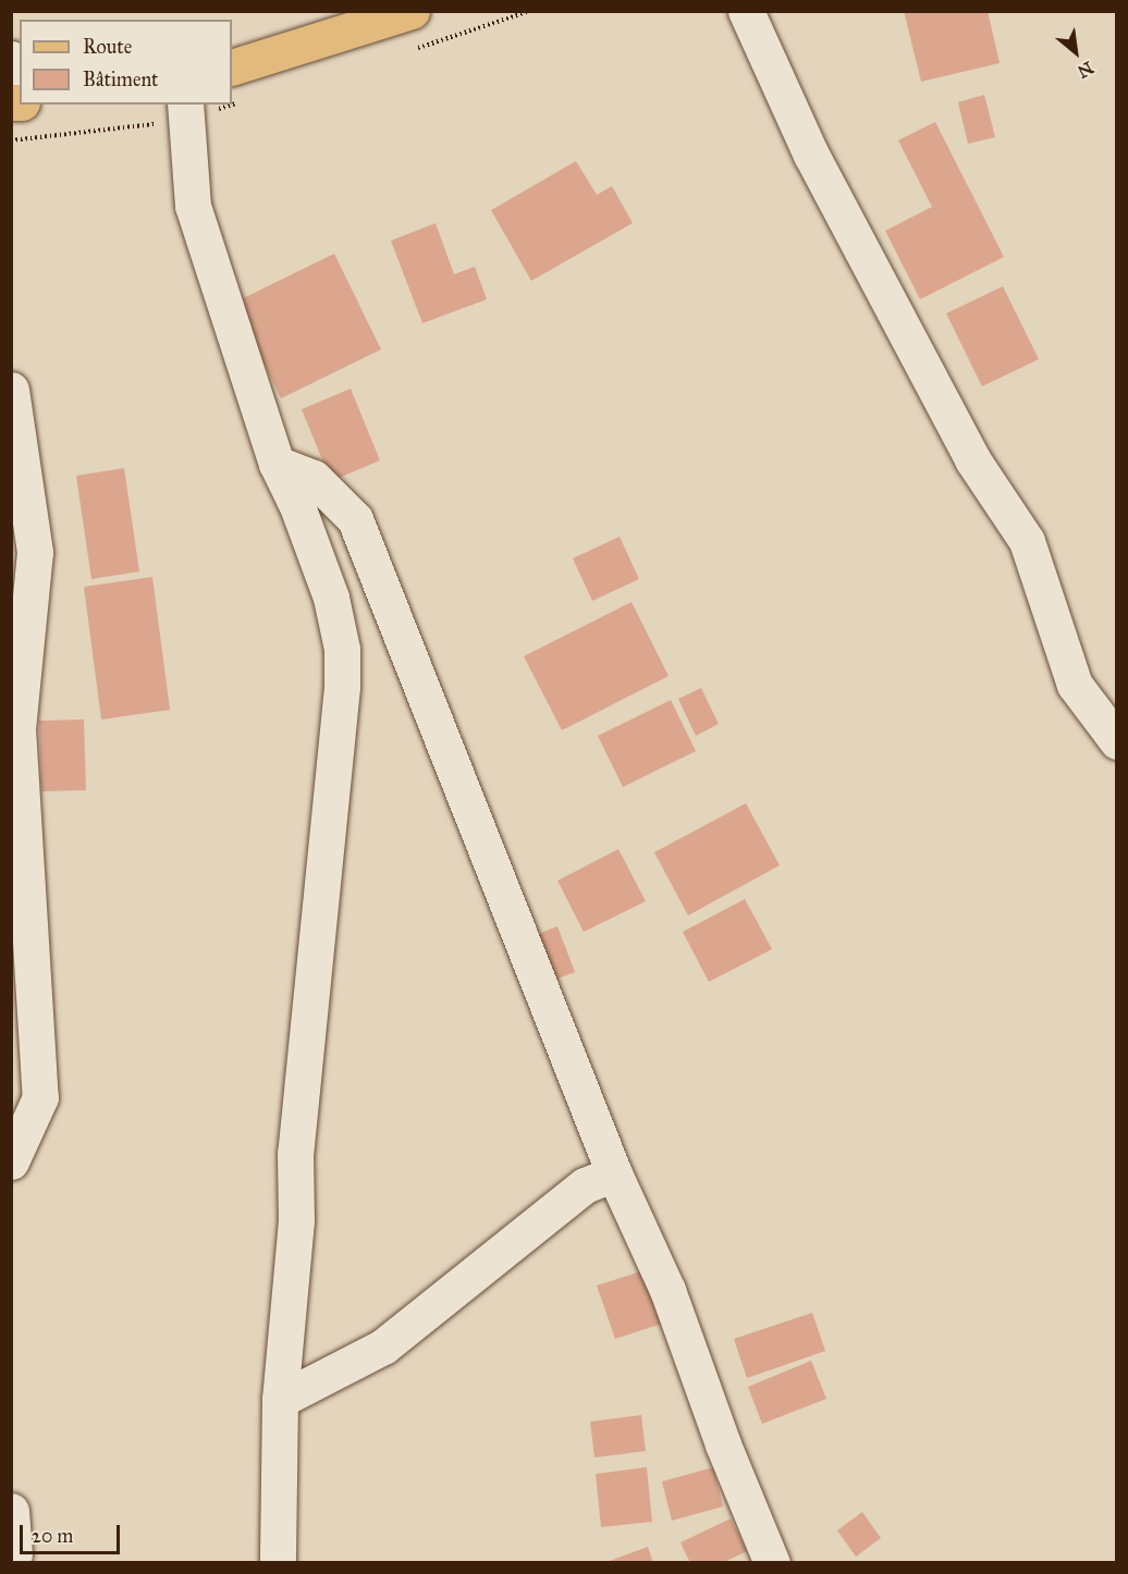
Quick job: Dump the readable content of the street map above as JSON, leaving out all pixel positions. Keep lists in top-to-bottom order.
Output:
{
  "legend": ["Route", "Bâtiment"],
  "scale_bar": "20 m",
  "north": "bottom right"
}
